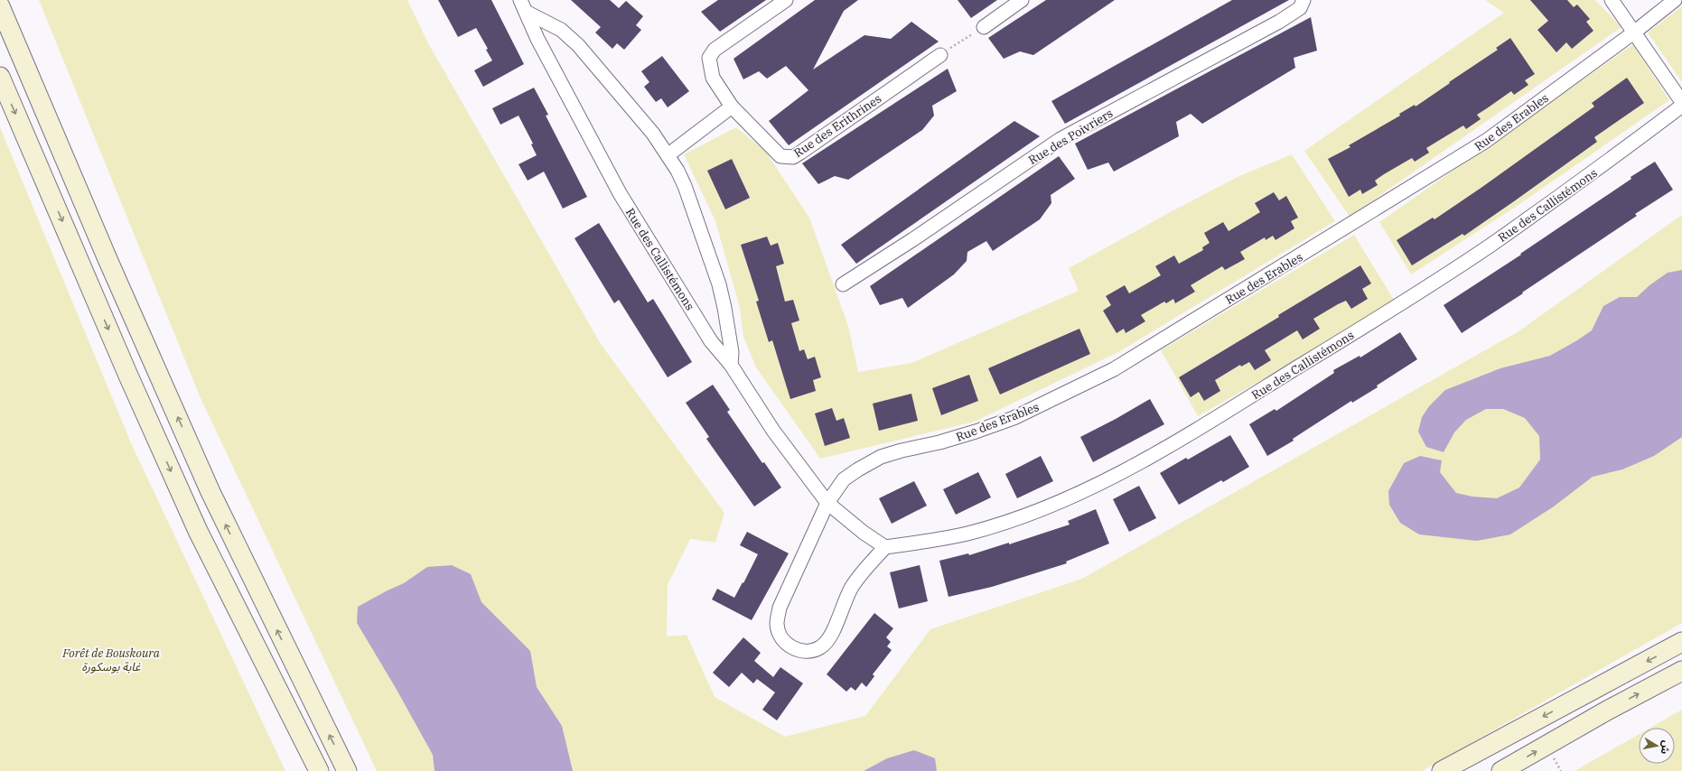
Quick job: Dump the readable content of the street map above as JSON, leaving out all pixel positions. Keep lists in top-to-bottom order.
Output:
{
  "streets": {
    "street": [
      "Rue des Erables",
      "Rue des Erithrines",
      "Rue des Poivriers",
      "Rue des Callistémons"
    ]
  },
  "crossings": [
    ["Rue des Erables", "Rue des Callistémons"]
  ],
  "parks": ["Forêt de Bouskoura غابة بوسكورة"],
  "north": "right"
}
